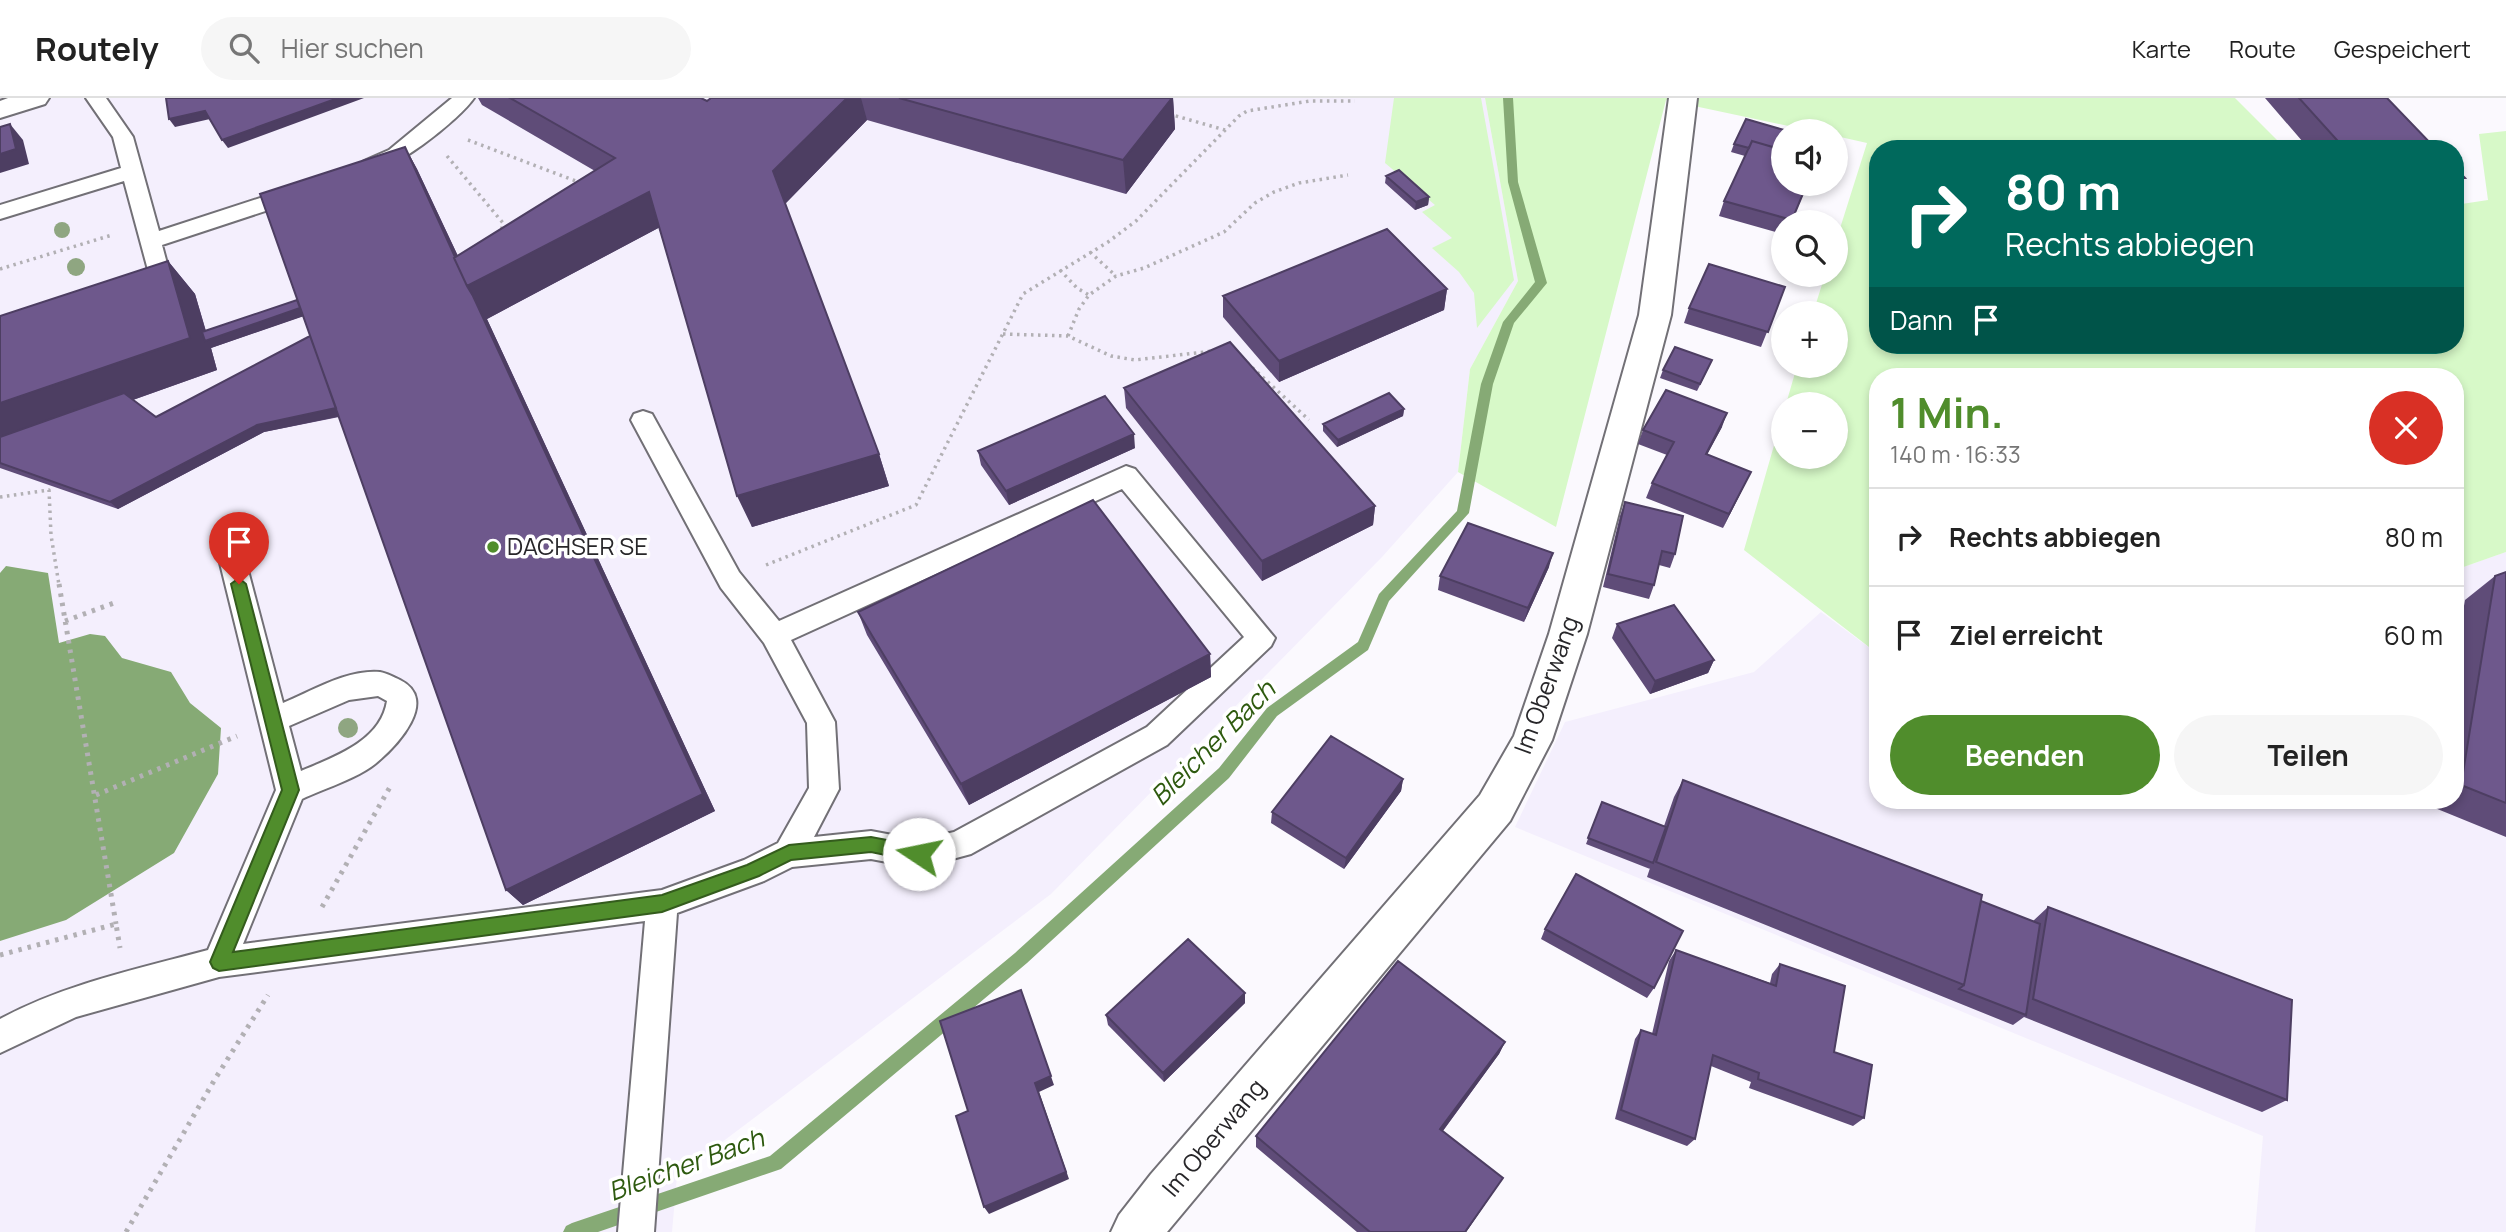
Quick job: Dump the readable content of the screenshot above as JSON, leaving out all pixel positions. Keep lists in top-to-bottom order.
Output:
{
  "streets": {
    "street": ["Im Oberwang"]
  },
  "water": ["Bleicher Bach"],
  "places": ["DACHSER SE"],
  "page": {
    "header": "Routely",
    "search": "Hier suchen",
    "nav": ["Karte", "Route", "Gespeichert"],
    "map_buttons": ["+", "−"],
    "turn": ["80 m", "Rechts abbiegen"],
    "then": "Dann",
    "heading": ["1 Min.", "140 m · 16:33"],
    "list": [
      {
        "name": "Rechts abbiegen",
        "value": "80 m"
      },
      {
        "name": "Ziel erreicht",
        "value": "60 m"
      }
    ],
    "buttons": ["Beenden", "Teilen"]
  }
}
